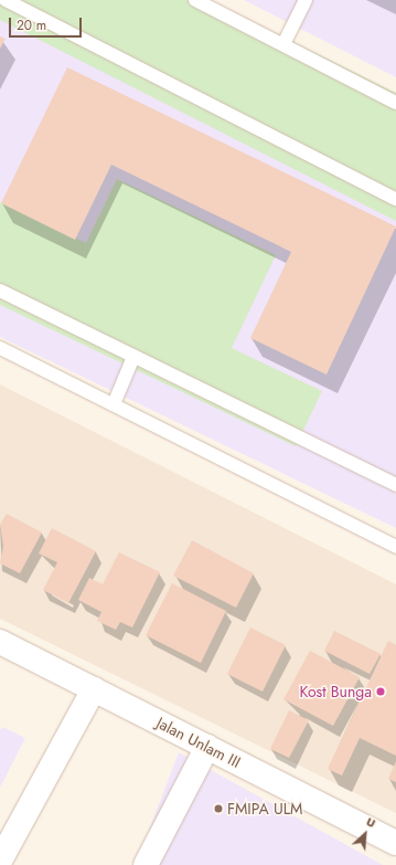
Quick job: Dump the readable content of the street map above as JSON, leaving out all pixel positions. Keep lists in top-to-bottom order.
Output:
{
  "streets": {
    "street": ["Jalan Unlam III"]
  },
  "places": ["Kost Bunga", "FMIPA ULM"],
  "scale_bar": "20 m",
  "north": "top right"
}
